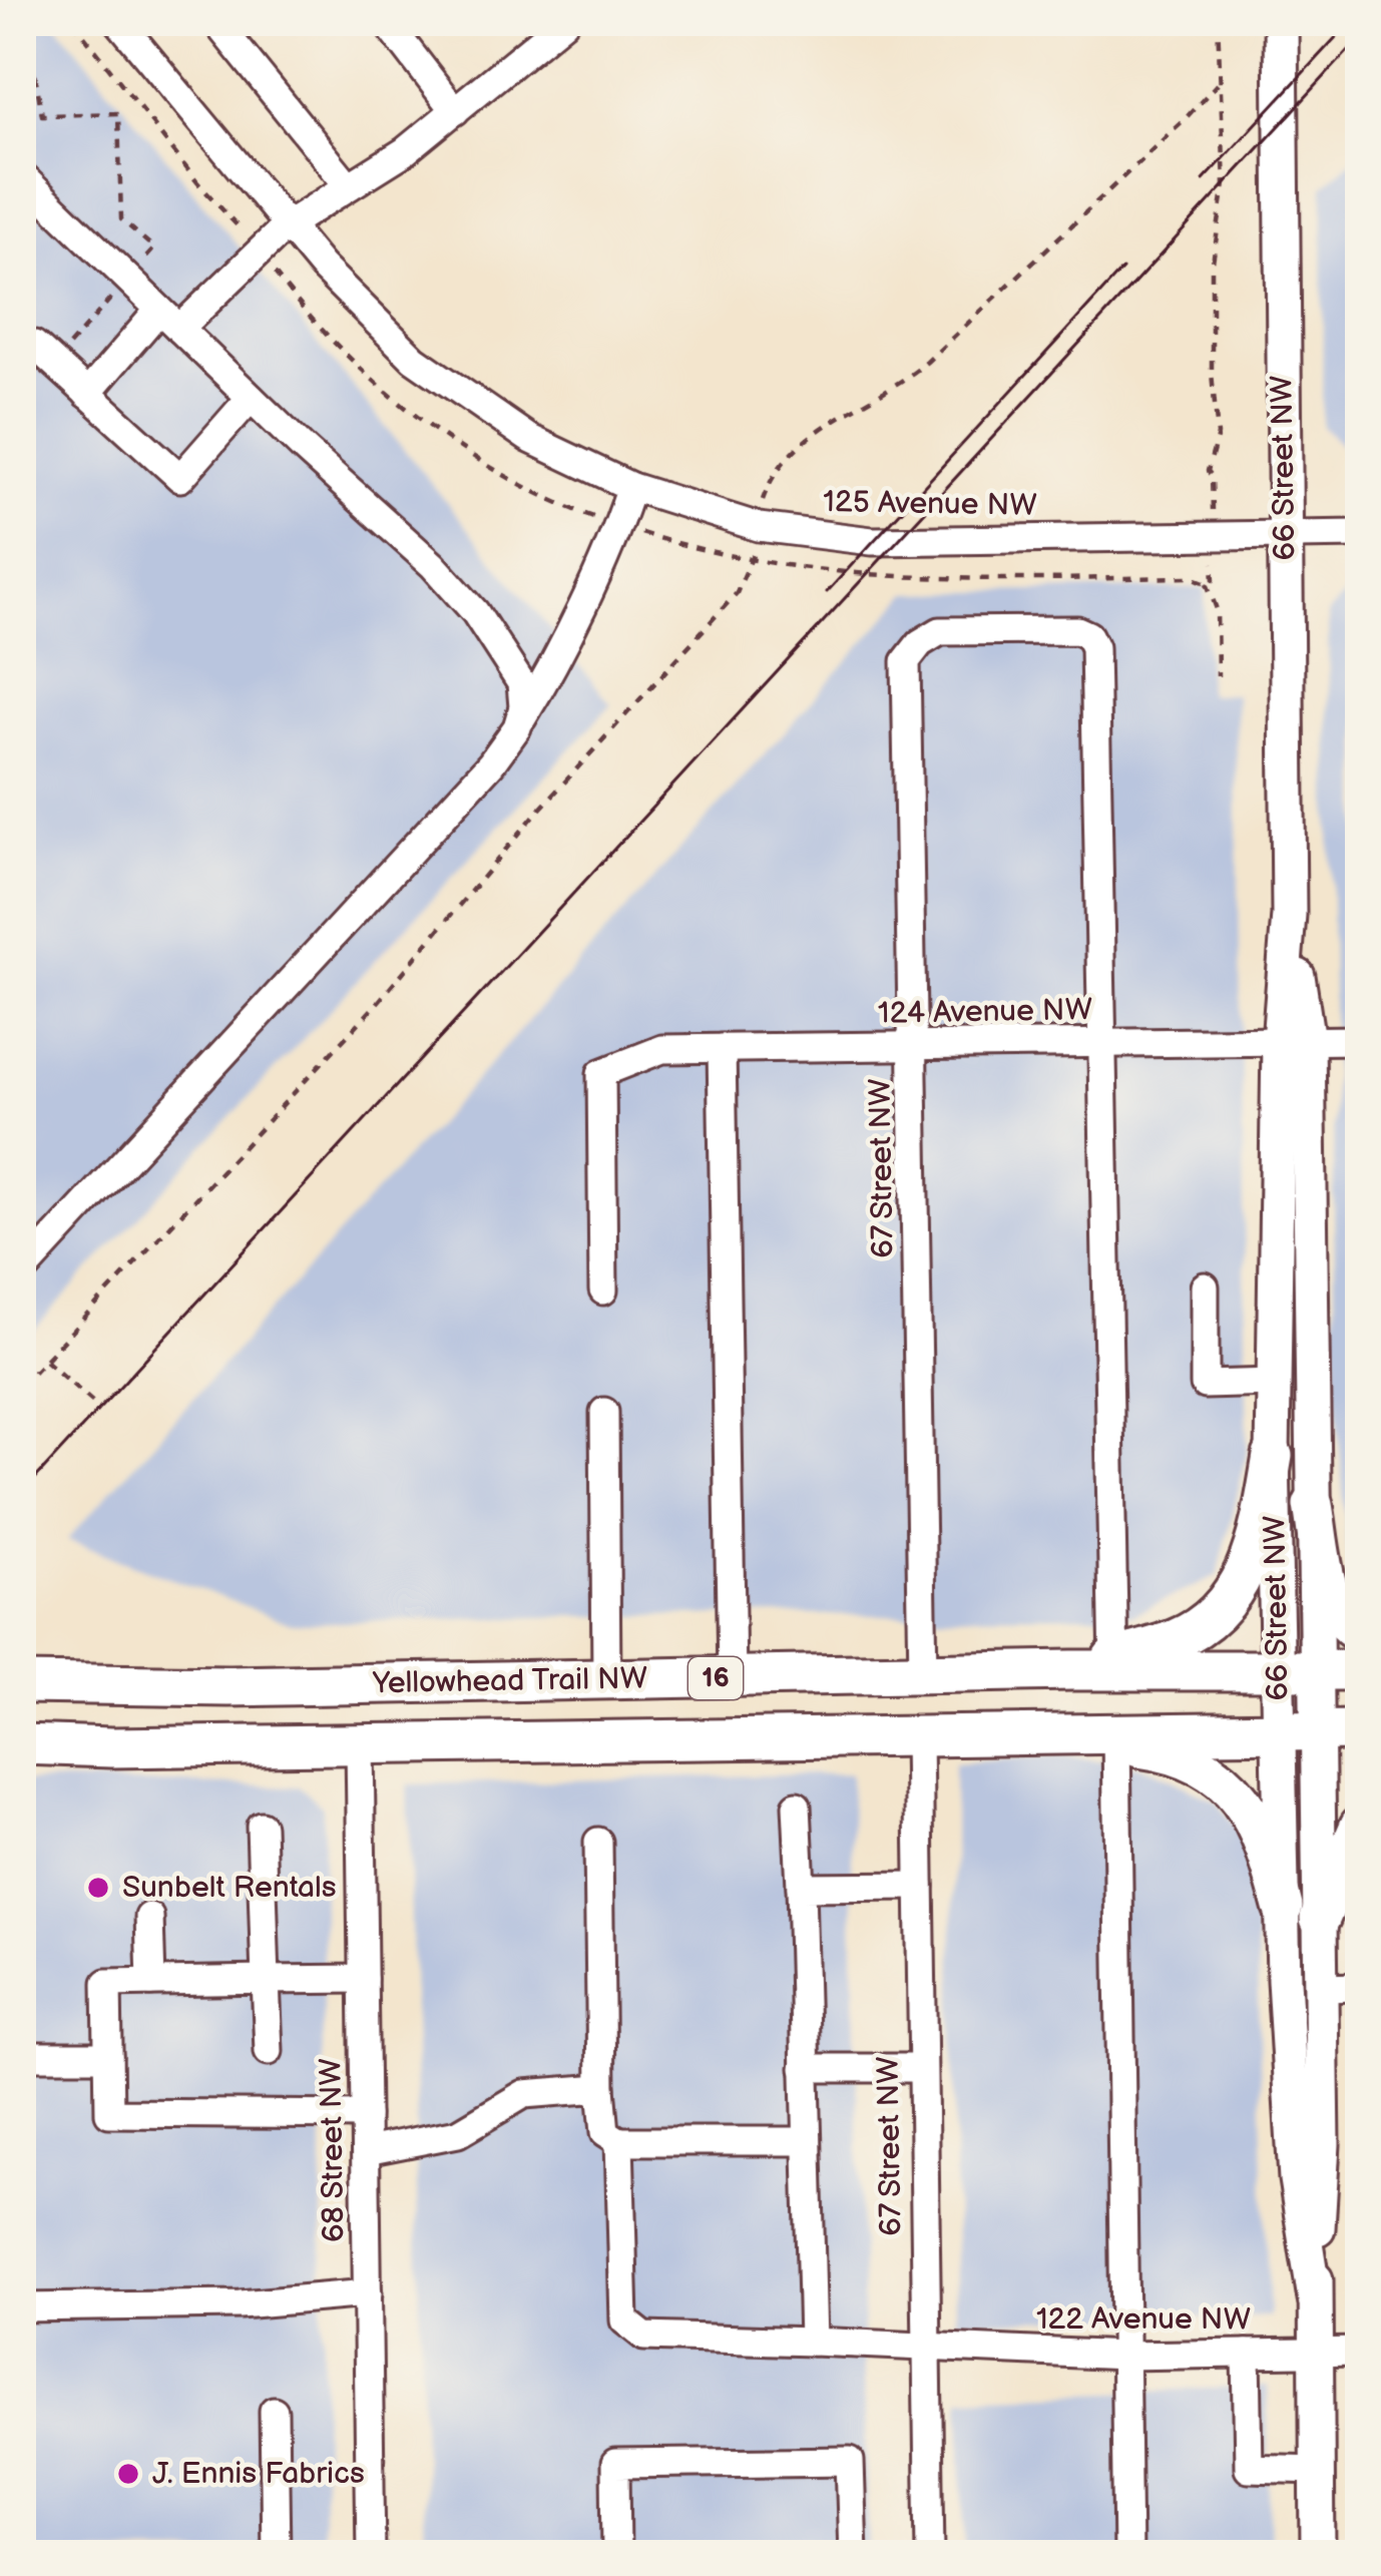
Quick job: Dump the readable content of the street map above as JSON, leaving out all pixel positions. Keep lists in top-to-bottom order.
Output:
{
  "streets": {
    "highway": ["16", "Yellowhead Trail NW"],
    "main road": ["66 Street NW"],
    "street": [
      "125 Avenue NW",
      "124 Avenue NW",
      "67 Street NW",
      "68 Street NW",
      "122 Avenue NW"
    ]
  },
  "crossings": [
    ["66 Street NW", "125 Avenue NW"],
    ["66 Street NW", "124 Avenue NW"],
    ["66 Street NW", "Yellowhead Trail NW"],
    ["66 Street NW", "122 Avenue NW"],
    ["124 Avenue NW", "67 Street NW"],
    ["67 Street NW", "Yellowhead Trail NW"],
    ["67 Street NW", "122 Avenue NW"],
    ["Yellowhead Trail NW", "68 Street NW"]
  ],
  "places": ["Sunbelt Rentals", "J. Ennis Fabrics"]
}
